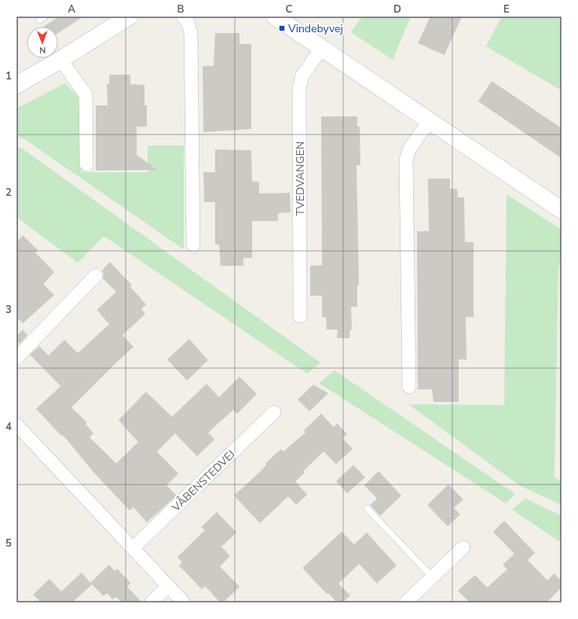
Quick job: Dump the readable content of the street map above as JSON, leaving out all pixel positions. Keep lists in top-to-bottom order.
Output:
{
  "streets": {
    "street": ["TVEDVANGEN", "VÅBENSTEDVEJ"]
  },
  "places": {
    "transit": ["Vindebyvej"]
  },
  "north": "bottom",
  "grid": {
    "columns": [
      "A",
      "B",
      "C",
      "D",
      "E"
    ],
    "rows": [
      "1",
      "2",
      "3",
      "4",
      "5"
    ]
  }
}
